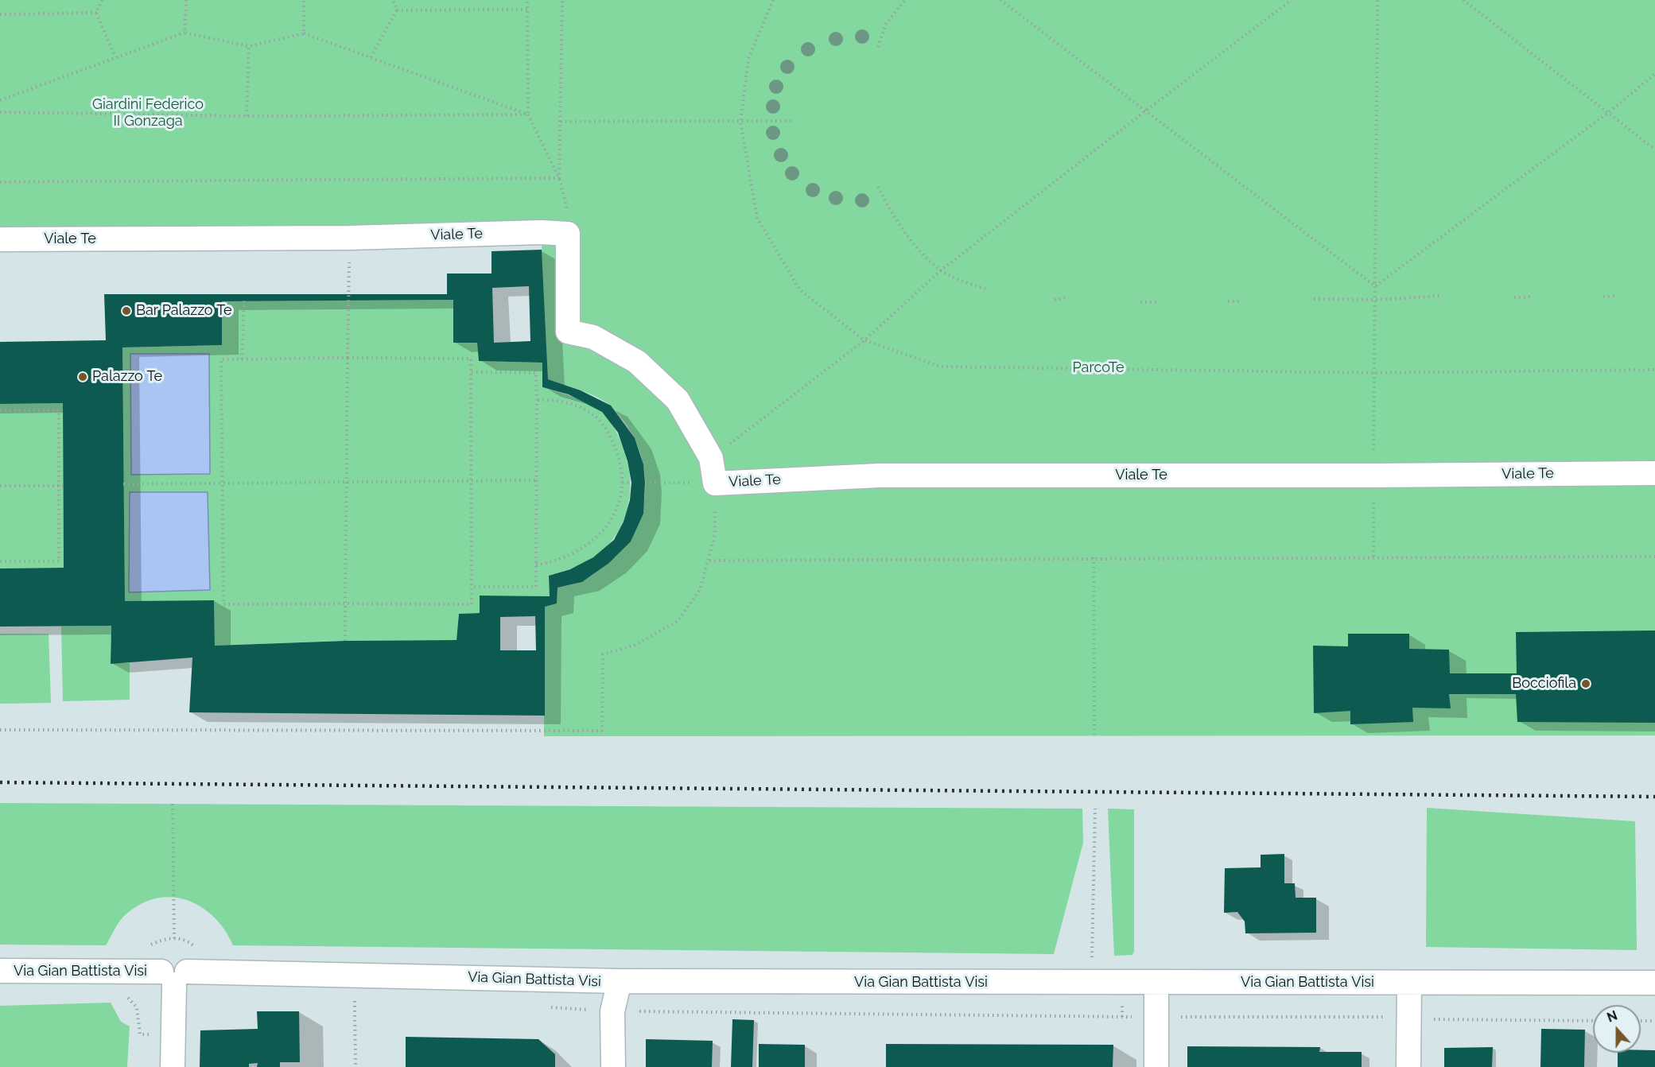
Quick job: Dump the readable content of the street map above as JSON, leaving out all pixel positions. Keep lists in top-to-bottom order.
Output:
{
  "streets": {
    "street": ["Viale Te", "Via Gian Battista Visi"]
  },
  "parks": ["Giardini Federico II Gonzaga", "ParcoTe"],
  "places": ["Bar Palazzo Te", "Palazzo Te", "Bocciofila"],
  "north": "top"
}
